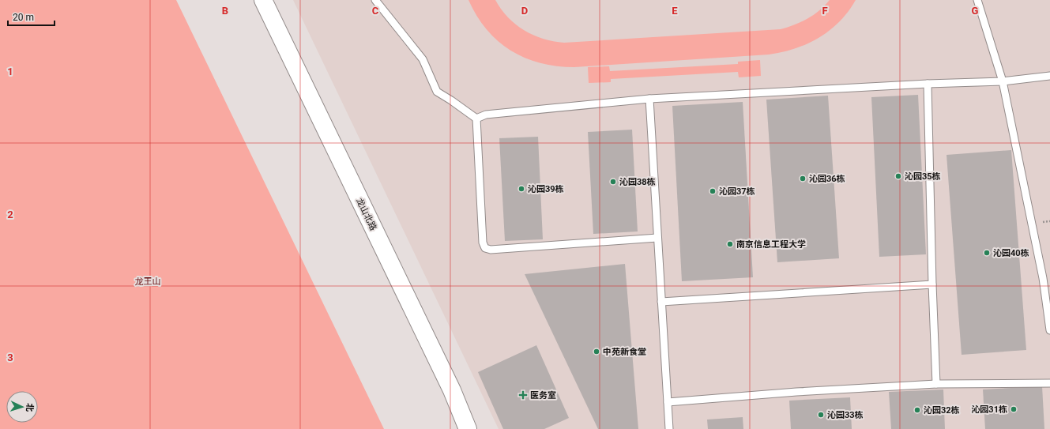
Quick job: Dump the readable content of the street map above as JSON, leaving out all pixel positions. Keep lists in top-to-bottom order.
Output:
{
  "streets": {
    "street": ["龙山北路"]
  },
  "parks": ["龙王山"],
  "places": {
    "other": [
      "沁园35栋",
      "沁园36栋",
      "沁园38栋",
      "沁园39栋",
      "沁园37栋",
      "南京信息工程大学",
      "沁园40栋",
      "中苑新食堂",
      "沁园31栋",
      "沁园32栋",
      "沁园33栋"
    ],
    "health": ["医务室"]
  },
  "scale_bar": "20 m",
  "north": "right",
  "grid": {
    "columns": [
      "B",
      "C",
      "D",
      "E",
      "F",
      "G"
    ],
    "rows": ["1", "2", "3"]
  }
}
